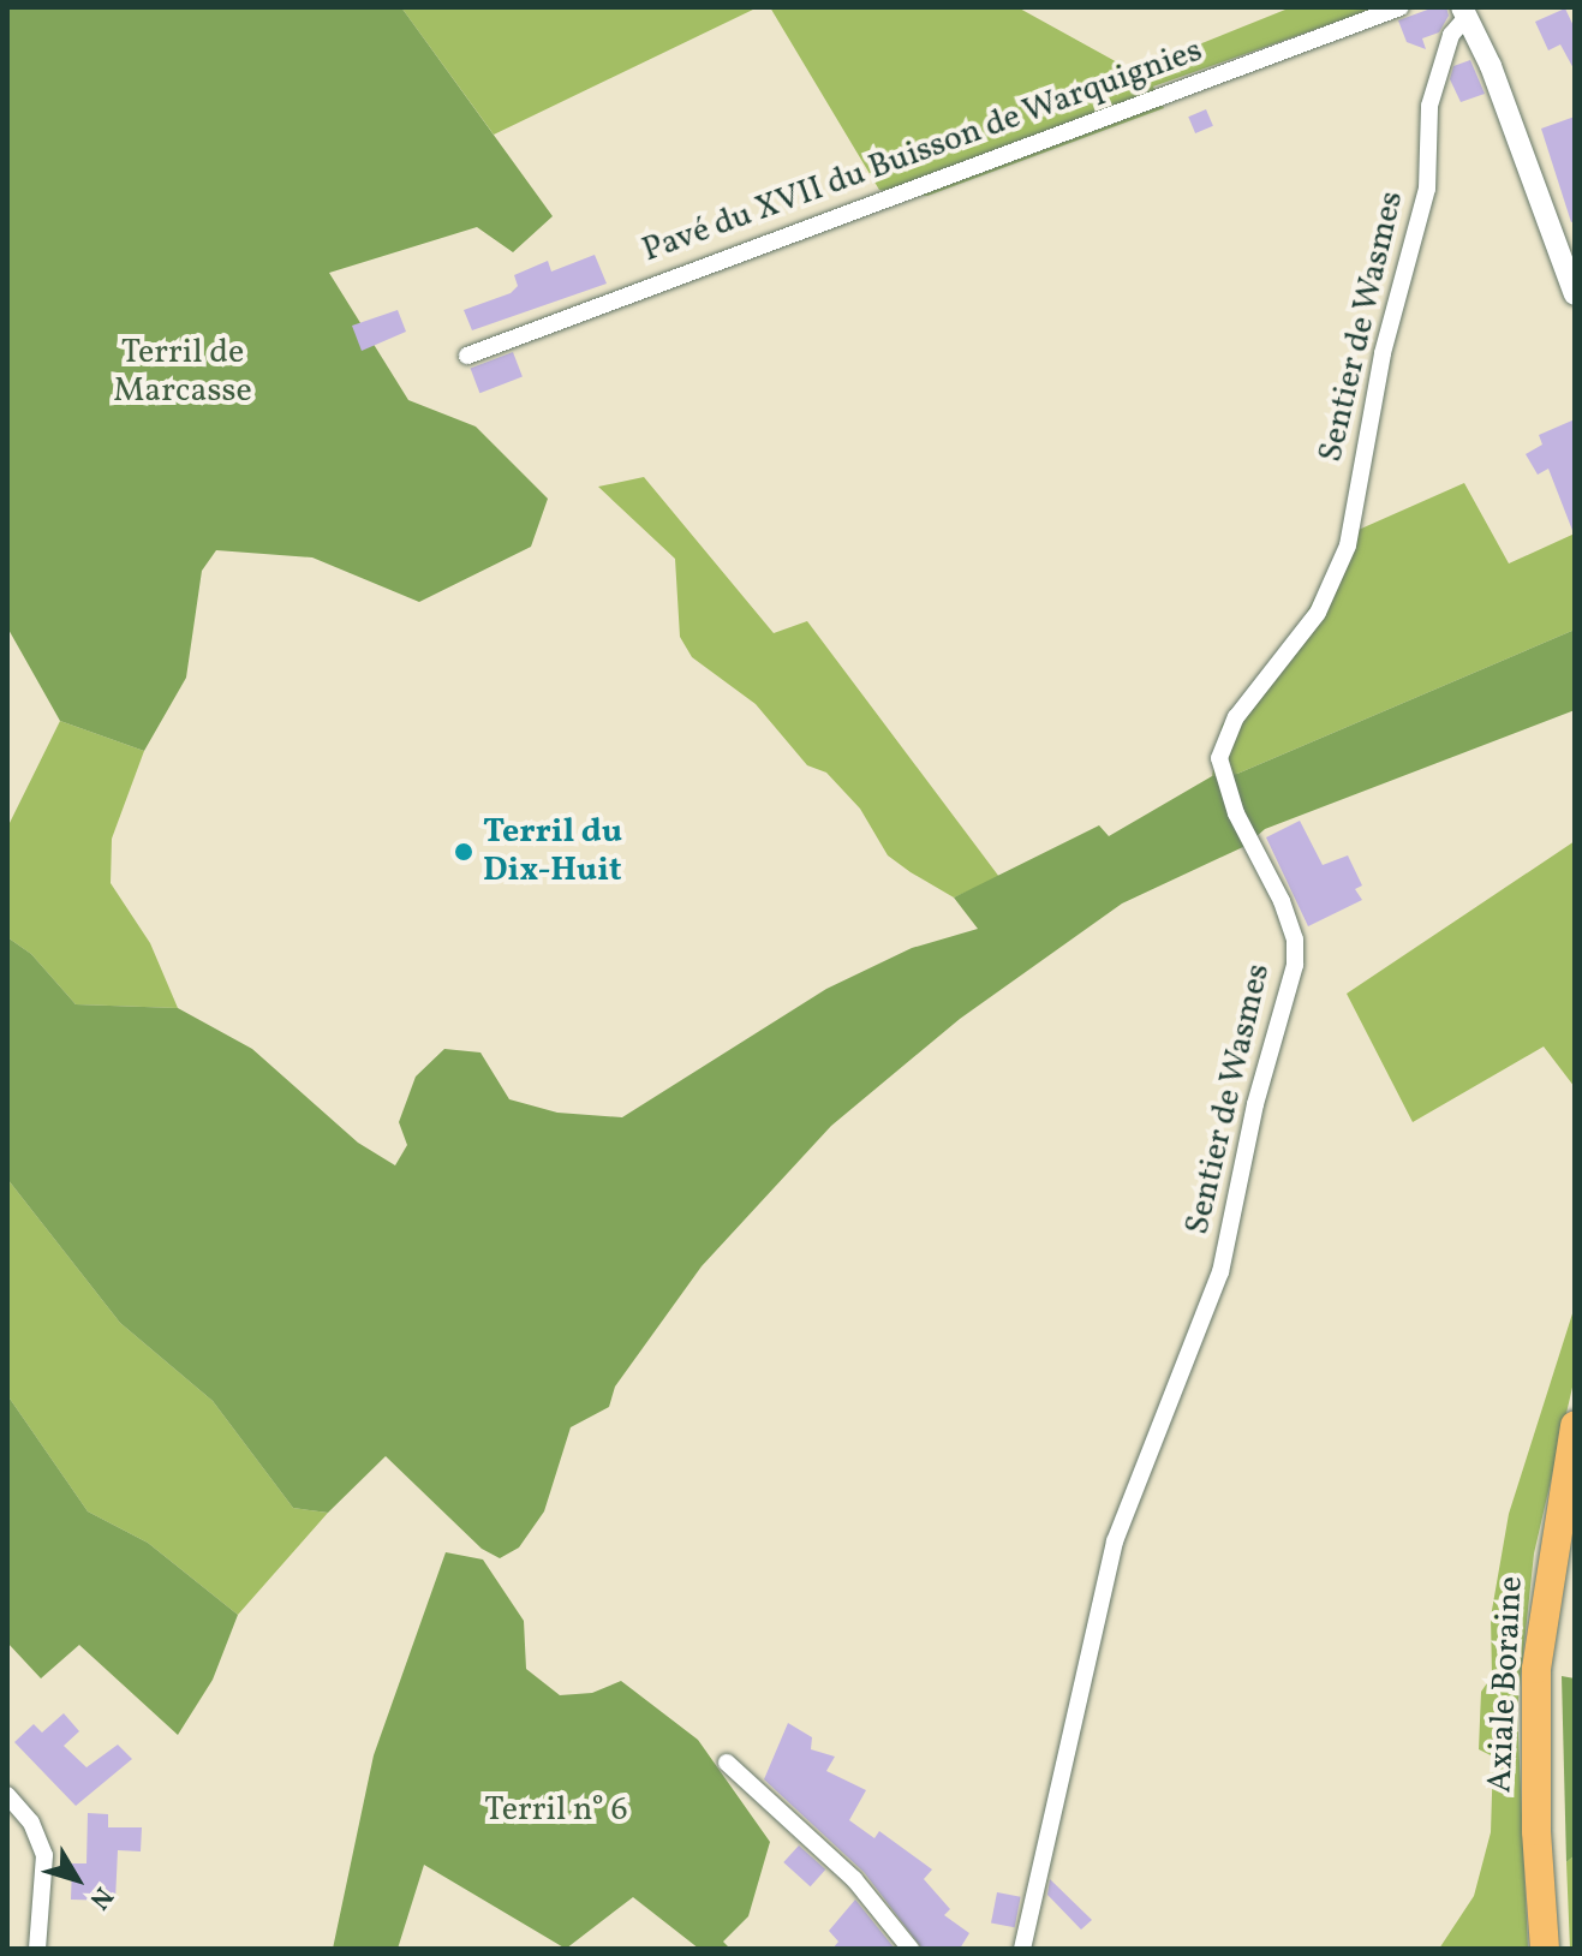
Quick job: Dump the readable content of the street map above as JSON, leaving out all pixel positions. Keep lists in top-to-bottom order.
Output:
{
  "streets": {
    "main road": ["Axiale Boraine"],
    "street": ["Pavé du XVII du Buisson de Warquignies", "Sentier de Wasmes"]
  },
  "parks": ["Terril de Marcasse", "Terril n° 6"],
  "places": ["Terril du Dix-Huit"],
  "north": "bottom right"
}
